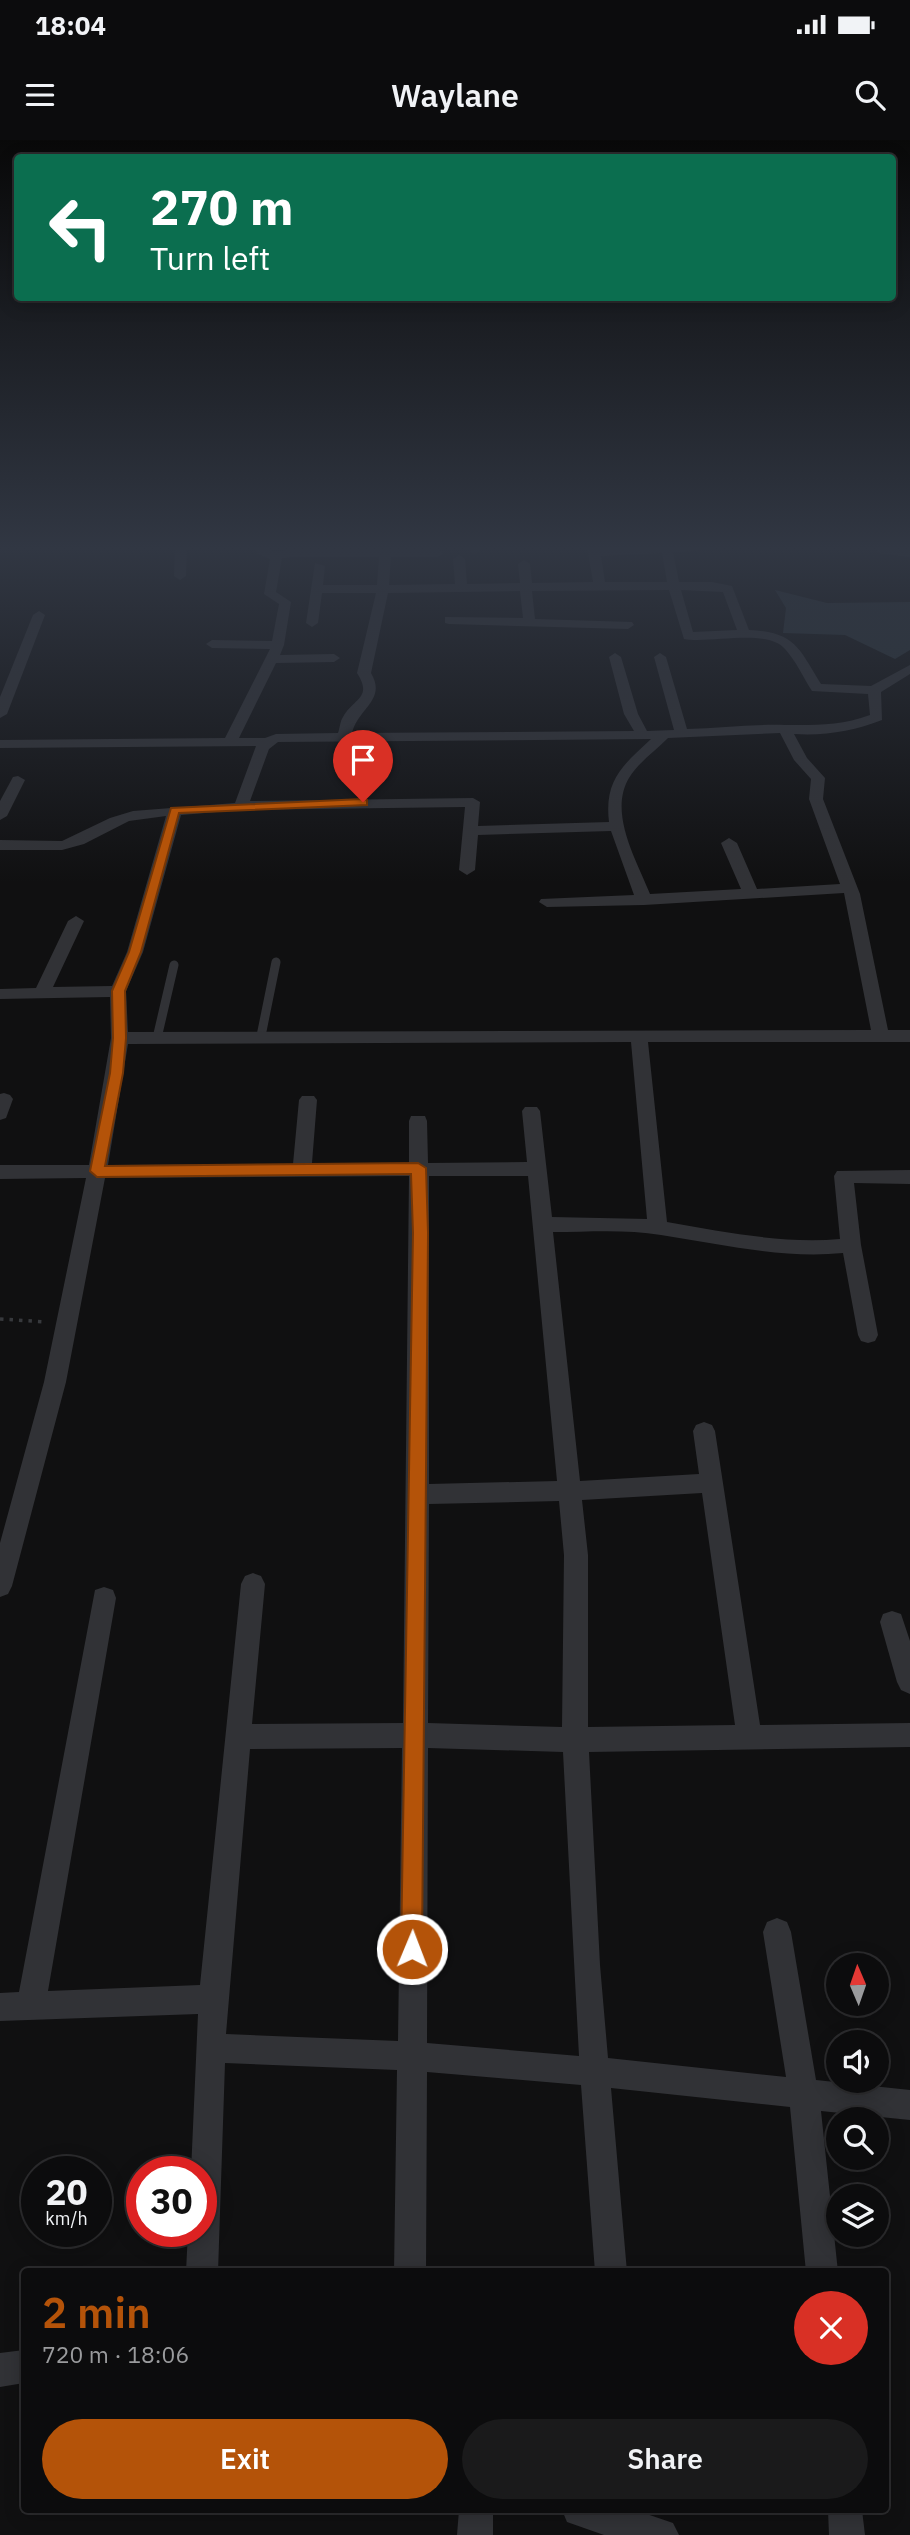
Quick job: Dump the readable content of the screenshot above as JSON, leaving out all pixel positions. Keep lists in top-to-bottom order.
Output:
{
  "north": "top",
  "page": {
    "status": "18:04",
    "header": "Waylane",
    "turn": ["270 m", "Turn left"],
    "speed": "20 km/h",
    "limit": "30",
    "heading": ["2 min", "720 m · 18:06"],
    "buttons": ["Exit", "Share"]
  }
}
